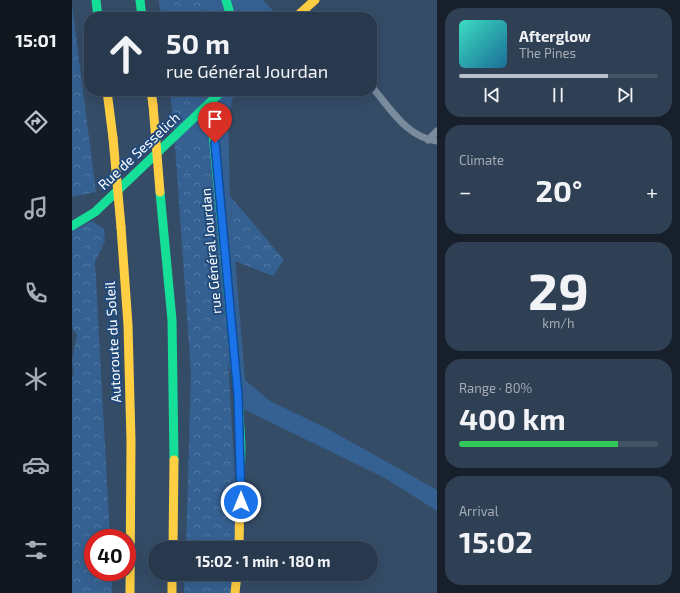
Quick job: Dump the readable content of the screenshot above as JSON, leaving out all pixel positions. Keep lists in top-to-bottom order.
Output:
{
  "streets": {
    "main road": ["Rue de Sesselich", "rue Général Jourdan", "Autoroute du Soleil"]
  },
  "crossings": [
    ["Rue de Sesselich", "rue Général Jourdan"]
  ],
  "page": {
    "tabs": "15:01",
    "turn": ["50 m", "rue Général Jourdan"],
    "song": ["Afterglow", "The Pines"],
    "tile": [
      "Climate",
      ["29", "km/h"],
      ["Range · 80%", "400 km"],
      ["Arrival", "15:02"]
    ],
    "heat": ["−", "20°", "+"],
    "limit": "40",
    "trip": "15:02 · 1 min · 180 m"
  }
}
